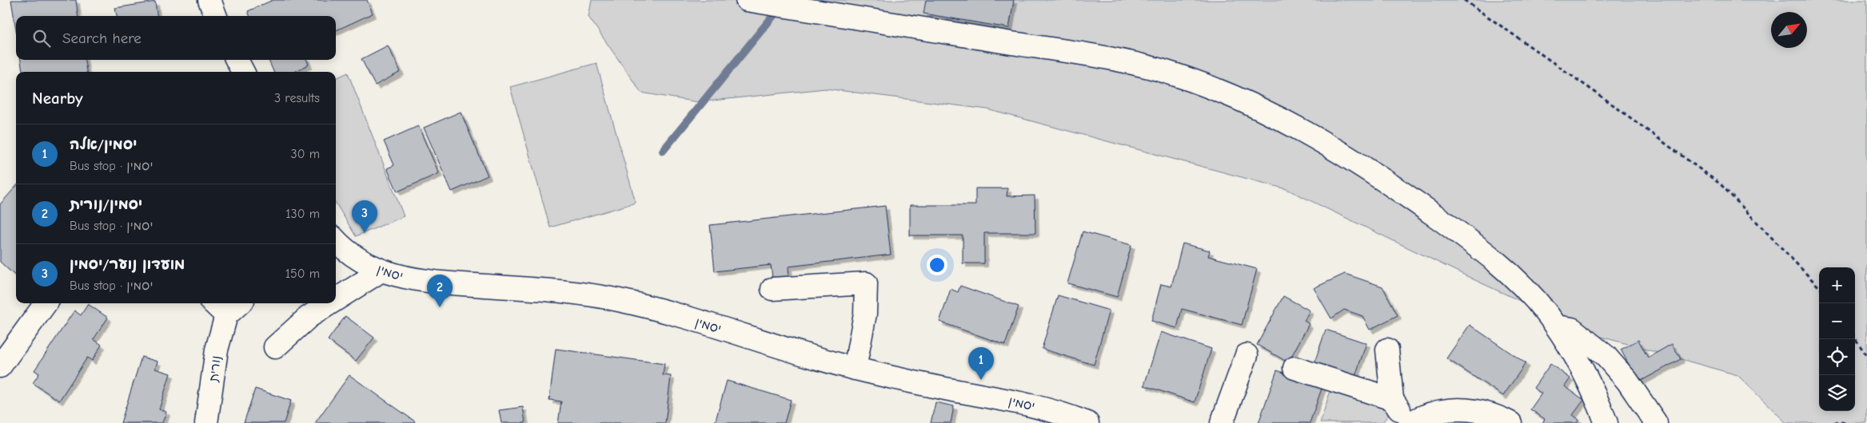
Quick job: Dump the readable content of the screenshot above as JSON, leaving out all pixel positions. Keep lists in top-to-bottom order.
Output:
{
  "streets": {
    "street": ["יסמין", "נורית"]
  },
  "north": "top right",
  "page": {
    "search": "Search here",
    "heading": ["Nearby", "3 results"],
    "list": [
      {
        "mark": "1",
        "name": "יסמין/אלה",
        "note": "Bus stop · יסמין",
        "value": "30 m"
      },
      {
        "mark": "2",
        "name": "יסמין/נורית",
        "note": "Bus stop · יסמין",
        "value": "130 m"
      },
      {
        "mark": "3",
        "name": "מועדון נוער/יסמין",
        "note": "Bus stop · יסמין",
        "value": "150 m"
      }
    ],
    "pins": ["3", "2", "1"],
    "map_buttons": ["+", "−"]
  }
}
